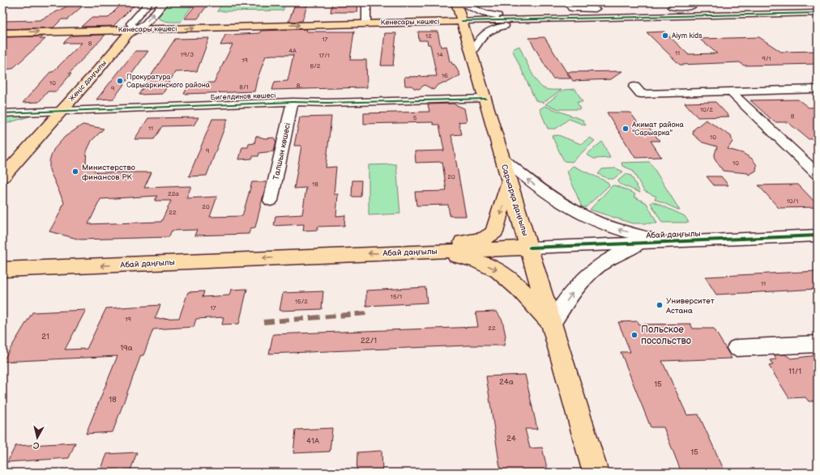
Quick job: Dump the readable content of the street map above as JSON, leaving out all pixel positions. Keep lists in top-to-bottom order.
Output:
{
  "streets": {
    "main road": [
      "Кенесары көшесі",
      "Жеңіс даңғылы",
      "Сарыарқа даңғылы",
      "Абай даңғылы"
    ],
    "street": ["Бигелдинов көшесі", "Талшын көшесі"]
  },
  "crossings": [
    ["Кенесары көшесі", "Жеңіс даңғылы"],
    ["Кенесары көшесі", "Сарыарқа даңғылы"],
    ["Жеңіс даңғылы", "Бигелдинов көшесі"],
    ["Бигелдинов көшесі", "Талшын көшесі"],
    ["Бигелдинов көшесі", "Сарыарқа даңғылы"],
    ["Сарыарқа даңғылы", "Абай даңғылы"]
  ],
  "one_way": ["Кенесары көшесі", "Абай даңғылы"],
  "places": [
    "Aiym kids",
    "Прокуратура Сарыаркинского района",
    "Акимат района \"Сарыарка\"",
    "Министерство финансов РК",
    "Университет Астана",
    "Польское посольство"
  ],
  "house_numbers": [
    "12",
    "17",
    "8",
    "4А",
    "11",
    "19/3",
    "14",
    "17/1",
    "9/1",
    "19",
    "8/2",
    "16",
    "10",
    "8",
    "8/1",
    "9",
    "10/2",
    "8",
    "5",
    "11",
    "10",
    "9",
    "10",
    "20",
    "18",
    "22а",
    "10/1",
    "20",
    "22",
    "11",
    "15/1",
    "15/2",
    "17",
    "19",
    "22",
    "21",
    "22/1",
    "19а",
    "11/1",
    "24а",
    "15",
    "18",
    "24",
    "41А",
    "15"
  ],
  "north": "bottom"
}
